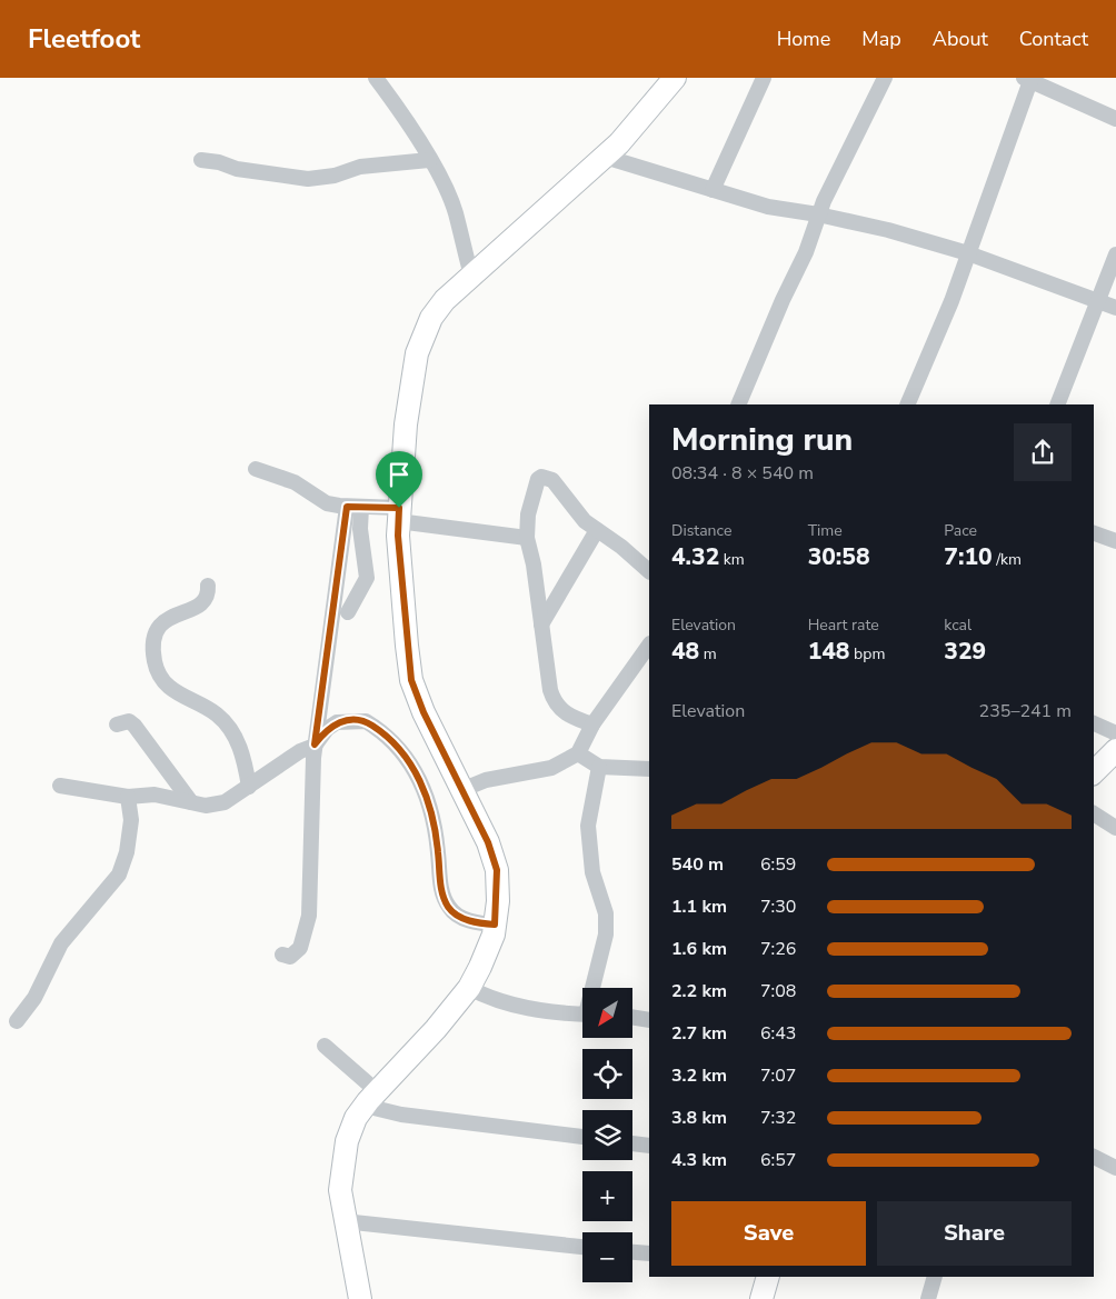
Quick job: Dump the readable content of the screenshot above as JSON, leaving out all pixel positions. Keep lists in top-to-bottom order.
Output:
{
  "north": "bottom left",
  "page": {
    "header": "Fleetfoot",
    "nav": [
      "Home",
      "Map",
      "About",
      "Contact"
    ],
    "heading": ["Morning run", "08:34 · 8 × 540 m"],
    "stats": [
      ["Distance", "4.32 km"],
      ["Time", "30:58"],
      ["Pace", "7:10 /km"],
      ["Elevation", "48 m"],
      ["Heart rate", "148 bpm"],
      ["kcal", "329"]
    ],
    "chart": ["Elevation", "235–241 m"],
    "list": [
      {
        "name": "540 m",
        "note": "6:59"
      },
      {
        "name": "1.1 km",
        "note": "7:30"
      },
      {
        "name": "1.6 km",
        "note": "7:26"
      },
      {
        "name": "2.2 km",
        "note": "7:08"
      },
      {
        "name": "2.7 km",
        "note": "6:43"
      },
      {
        "name": "3.2 km",
        "note": "7:07"
      },
      {
        "name": "3.8 km",
        "note": "7:32"
      },
      {
        "name": "4.3 km",
        "note": "6:57"
      }
    ],
    "map_buttons": ["+", "−"],
    "buttons": ["Save", "Share"]
  }
}
